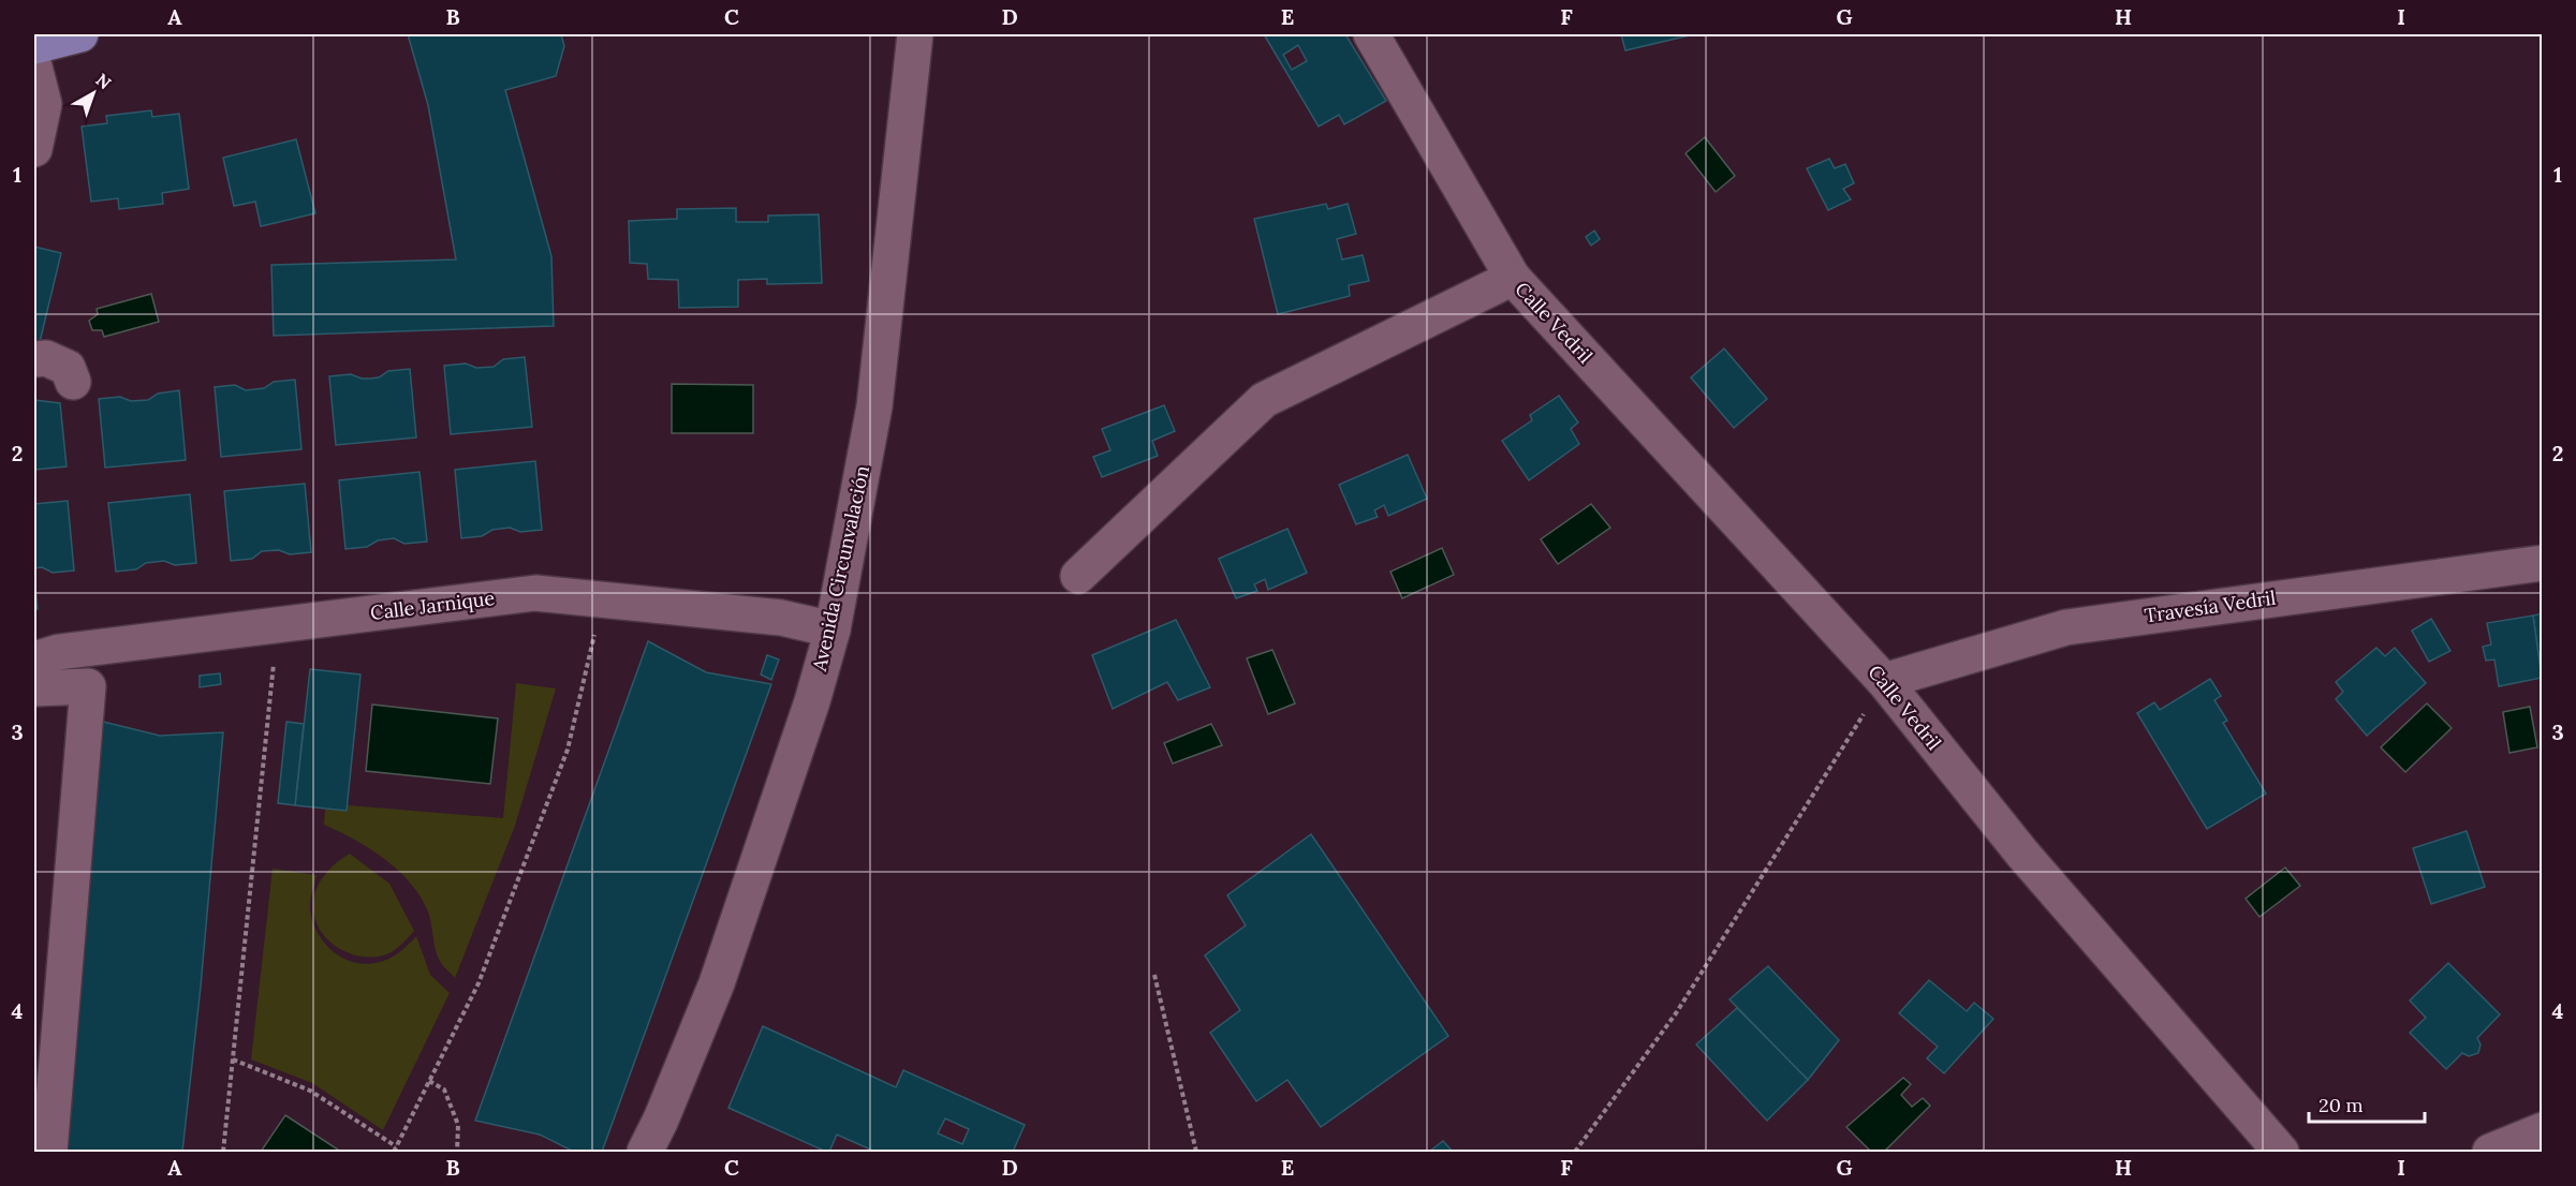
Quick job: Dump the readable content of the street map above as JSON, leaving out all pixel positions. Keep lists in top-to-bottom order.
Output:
{
  "streets": {
    "street": [
      "Calle Vedril",
      "Avenida Circunvalación",
      "Calle Jarnique",
      "Travesía Vedril"
    ]
  },
  "crossings": [
    ["Calle Vedril", "Travesía Vedril"],
    ["Avenida Circunvalación", "Calle Jarnique"]
  ],
  "scale_bar": "20 m",
  "north": "top right",
  "grid": {
    "columns": [
      "A",
      "B",
      "C",
      "D",
      "E",
      "F",
      "G",
      "H",
      "I"
    ],
    "rows": [
      "1",
      "2",
      "3",
      "4"
    ]
  }
}
